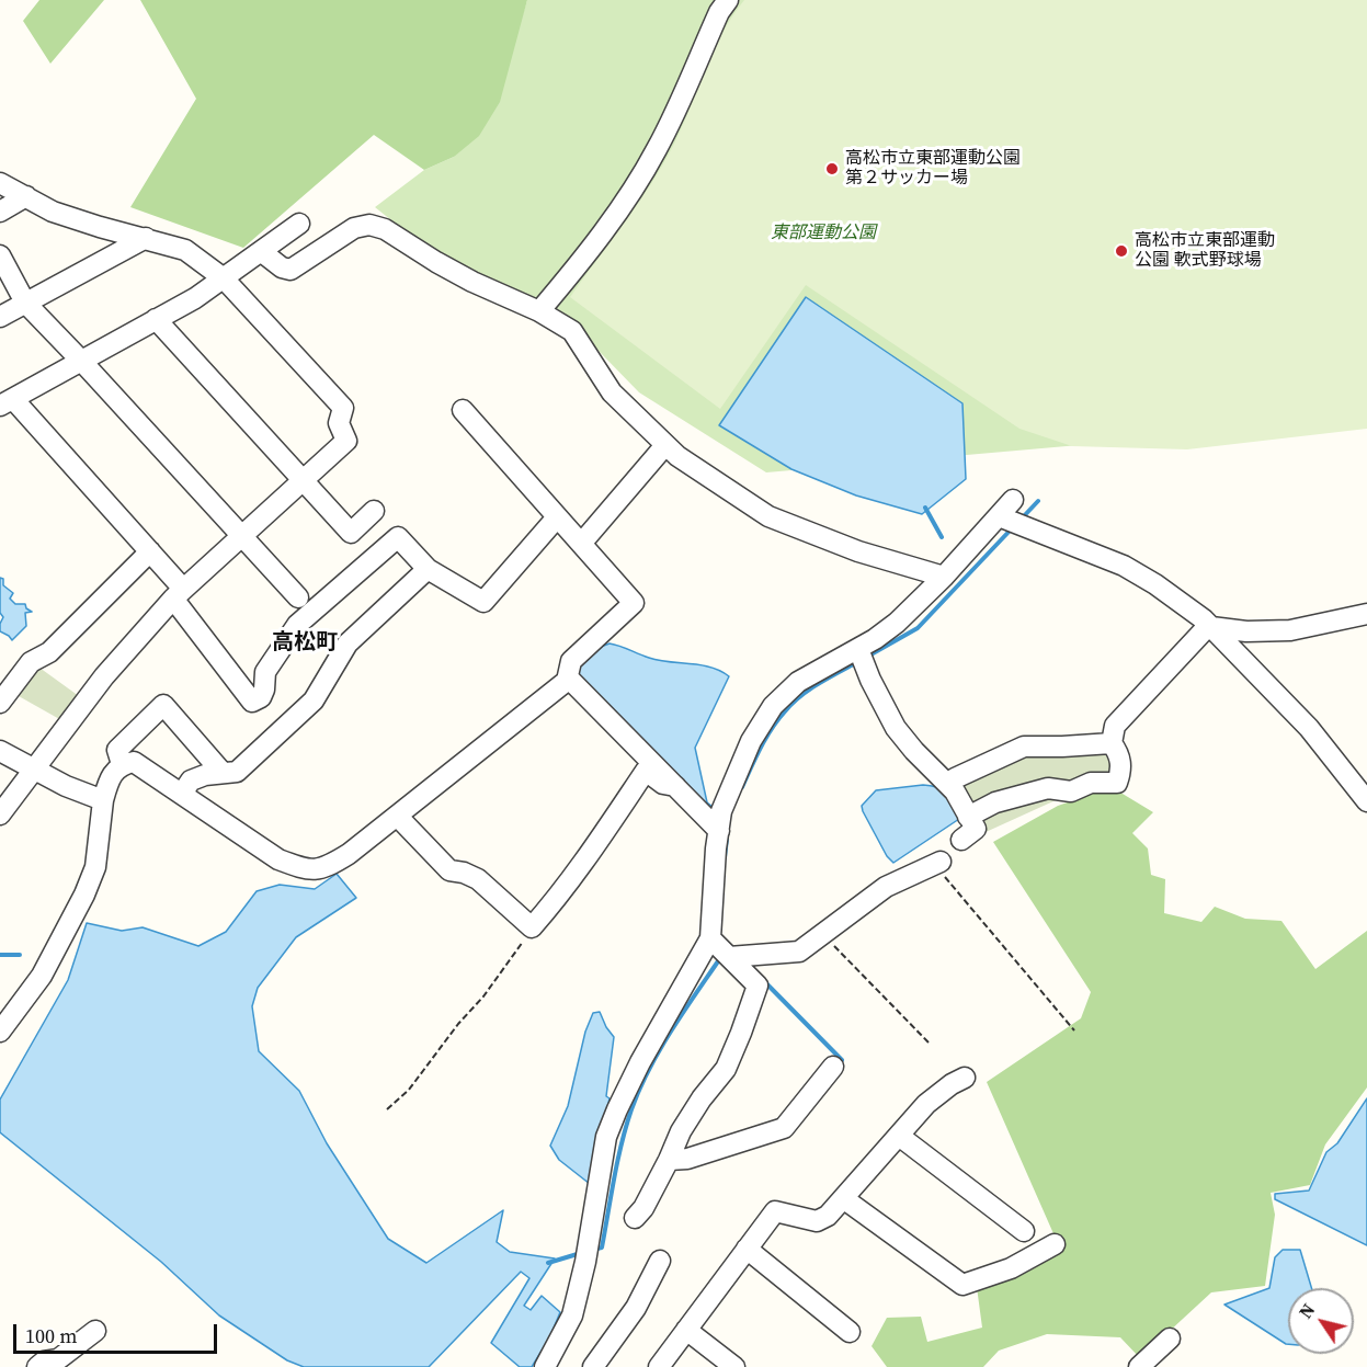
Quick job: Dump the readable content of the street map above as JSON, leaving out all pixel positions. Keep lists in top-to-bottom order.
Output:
{
  "districts": ["高松町"],
  "parks": ["東部運動公園"],
  "places": ["高松市立東部運動公園 第２サッカー場", "高松市立東部運動 公園 軟式野球場"],
  "scale_bar": "100 m",
  "north": "top left"
}
